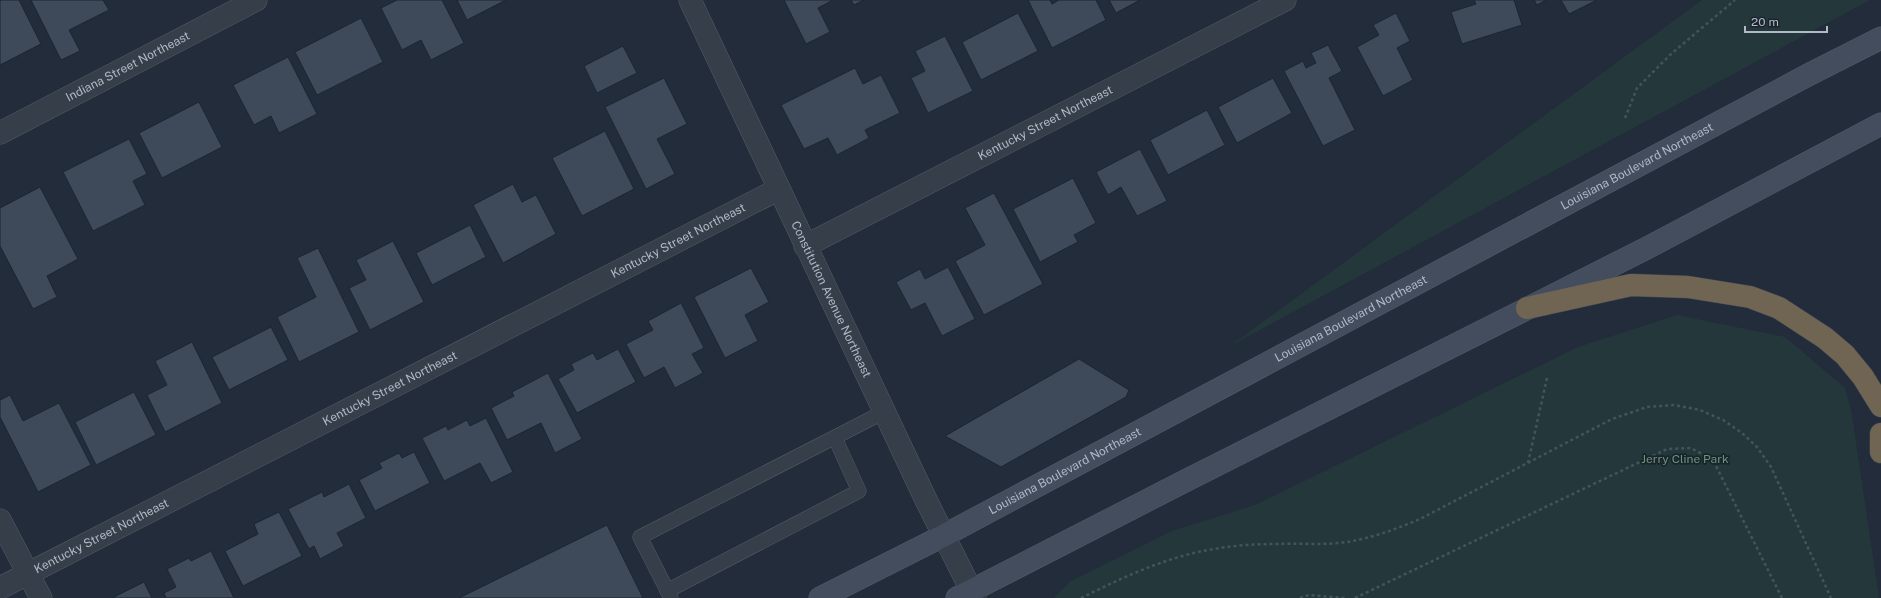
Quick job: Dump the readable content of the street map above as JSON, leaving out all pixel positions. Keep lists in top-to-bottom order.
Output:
{
  "streets": {
    "main road": ["Louisiana Boulevard Northeast"],
    "street": ["Indiana Street Northeast", "Kentucky Street Northeast", "Constitution Avenue Northeast"]
  },
  "crossings": [
    ["Kentucky Street Northeast", "Constitution Avenue Northeast"],
    ["Louisiana Boulevard Northeast", "Constitution Avenue Northeast"]
  ],
  "parks": ["Jerry Cline Park"],
  "scale_bar": "20 m"
}
